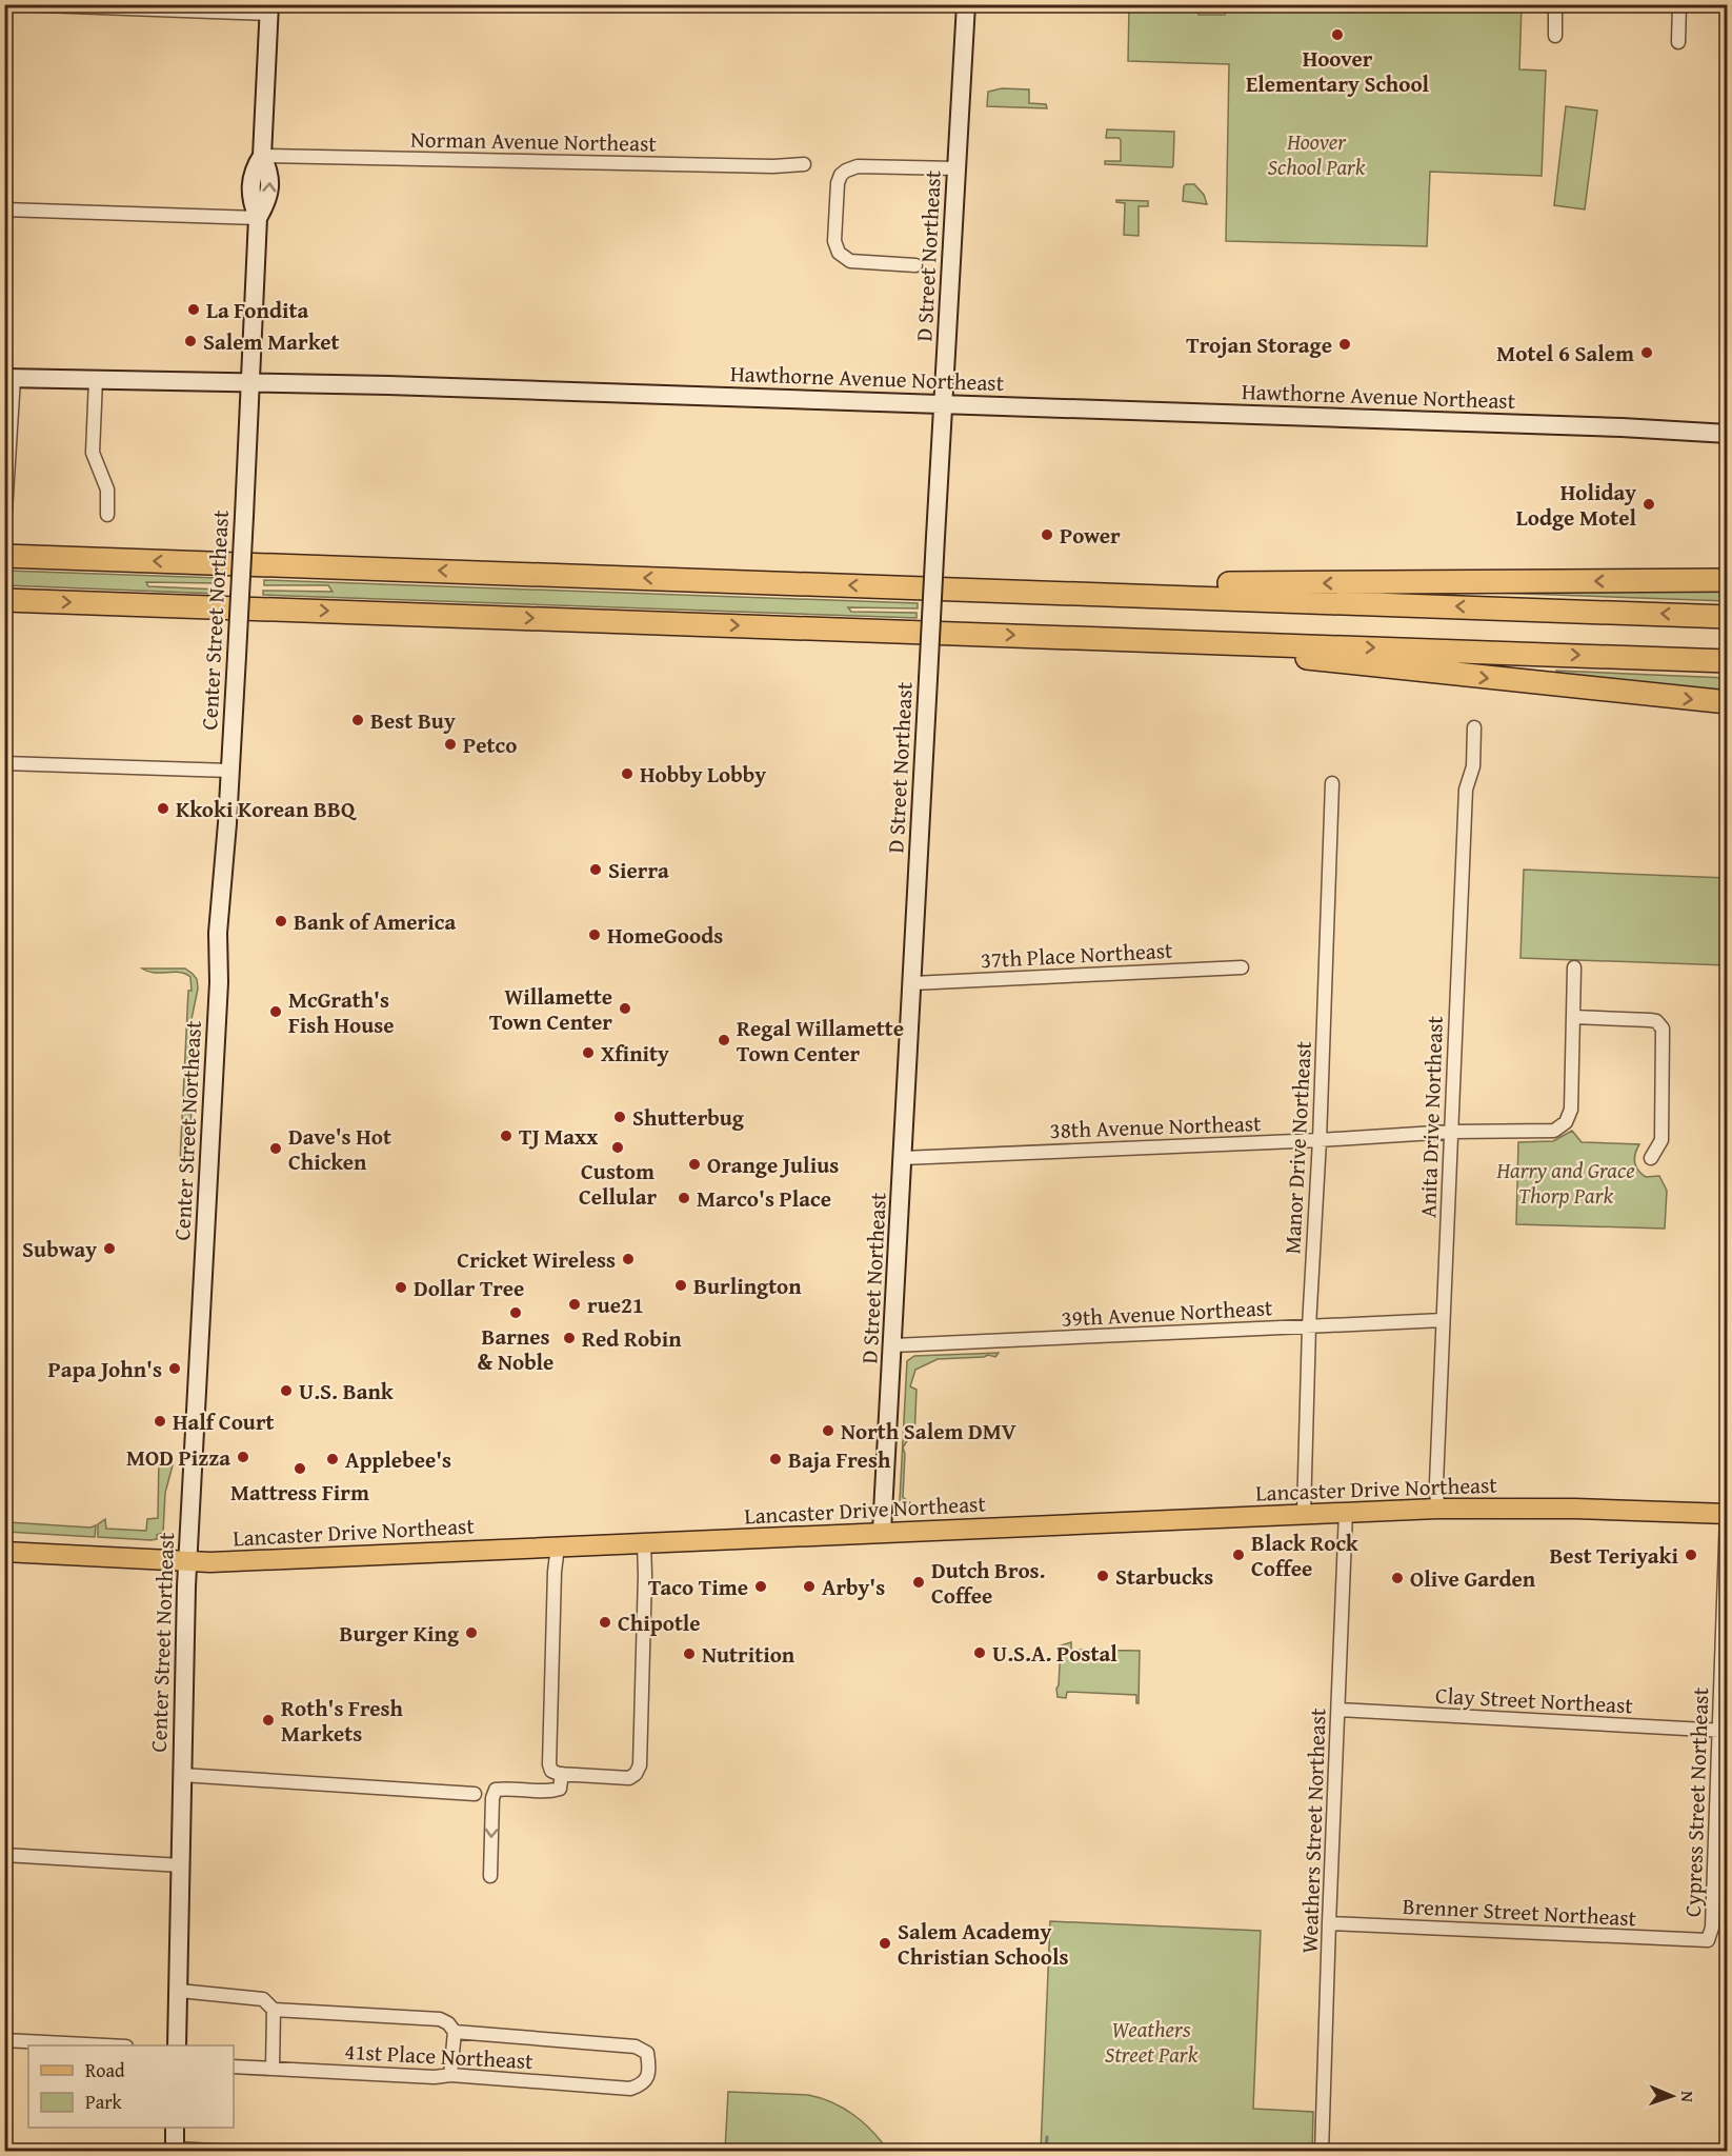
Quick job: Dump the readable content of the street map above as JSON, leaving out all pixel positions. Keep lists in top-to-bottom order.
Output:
{
  "streets": {
    "main road": [
      "D Street Northeast",
      "Hawthorne Avenue Northeast",
      "Center Street Northeast",
      "Lancaster Drive Northeast"
    ],
    "street": [
      "Norman Avenue Northeast",
      "37th Place Northeast",
      "Anita Drive Northeast",
      "38th Avenue Northeast",
      "Manor Drive Northeast",
      "39th Avenue Northeast",
      "Clay Street Northeast",
      "Cypress Street Northeast",
      "Weathers Street Northeast",
      "Brenner Street Northeast",
      "41st Place Northeast"
    ]
  },
  "crossings": [
    ["Norman Avenue Northeast", "Center Street Northeast"],
    ["D Street Northeast", "Hawthorne Avenue Northeast"],
    ["D Street Northeast", "37th Place Northeast"],
    ["D Street Northeast", "38th Avenue Northeast"],
    ["D Street Northeast", "39th Avenue Northeast"],
    ["D Street Northeast", "Lancaster Drive Northeast"],
    ["Hawthorne Avenue Northeast", "Center Street Northeast"],
    ["Center Street Northeast", "Lancaster Drive Northeast"],
    ["Anita Drive Northeast", "38th Avenue Northeast"],
    ["Anita Drive Northeast", "39th Avenue Northeast"],
    ["Anita Drive Northeast", "Lancaster Drive Northeast"],
    ["38th Avenue Northeast", "Manor Drive Northeast"],
    ["Manor Drive Northeast", "39th Avenue Northeast"],
    ["Manor Drive Northeast", "Lancaster Drive Northeast"],
    ["Lancaster Drive Northeast", "Cypress Street Northeast"],
    ["Lancaster Drive Northeast", "Weathers Street Northeast"],
    ["Clay Street Northeast", "Cypress Street Northeast"],
    ["Clay Street Northeast", "Weathers Street Northeast"],
    ["Cypress Street Northeast", "Brenner Street Northeast"],
    ["Weathers Street Northeast", "Brenner Street Northeast"]
  ],
  "parks": ["Hoover School Park", "Harry and Grace Thorp Park", "Weathers Street Park"],
  "places": [
    "Hoover Elementary School",
    "La Fondita",
    "Salem Market",
    "Trojan Storage",
    "Motel 6 Salem",
    "Holiday Lodge Motel",
    "Power",
    "Best Buy",
    "Petco",
    "Hobby Lobby",
    "Kkoki Korean BBQ",
    "Sierra",
    "Bank of America",
    "HomeGoods",
    "Willamette Town Center",
    "McGrath's Fish House",
    "Regal Willamette Town Center",
    "Xfinity",
    "Shutterbug",
    "TJ Maxx",
    "Custom Cellular",
    "Dave's Hot Chicken",
    "Orange Julius",
    "Marco's Place",
    "Subway",
    "Cricket Wireless",
    "Burlington",
    "Dollar Tree",
    "rue21",
    "Barnes & Noble",
    "Red Robin",
    "Papa John's",
    "U.S. Bank",
    "Half Court",
    "North Salem DMV",
    "MOD Pizza",
    "Applebee's",
    "Baja Fresh",
    "Mattress Firm",
    "Black Rock Coffee",
    "Best Teriyaki",
    "Starbucks",
    "Olive Garden",
    "Dutch Bros. Coffee",
    "Taco Time",
    "Arby's",
    "Chipotle",
    "Burger King",
    "U.S.A. Postal",
    "Nutrition",
    "Roth's Fresh Markets",
    "Salem Academy Christian Schools"
  ],
  "legend": ["Road", "Park"],
  "north": "right"
}
